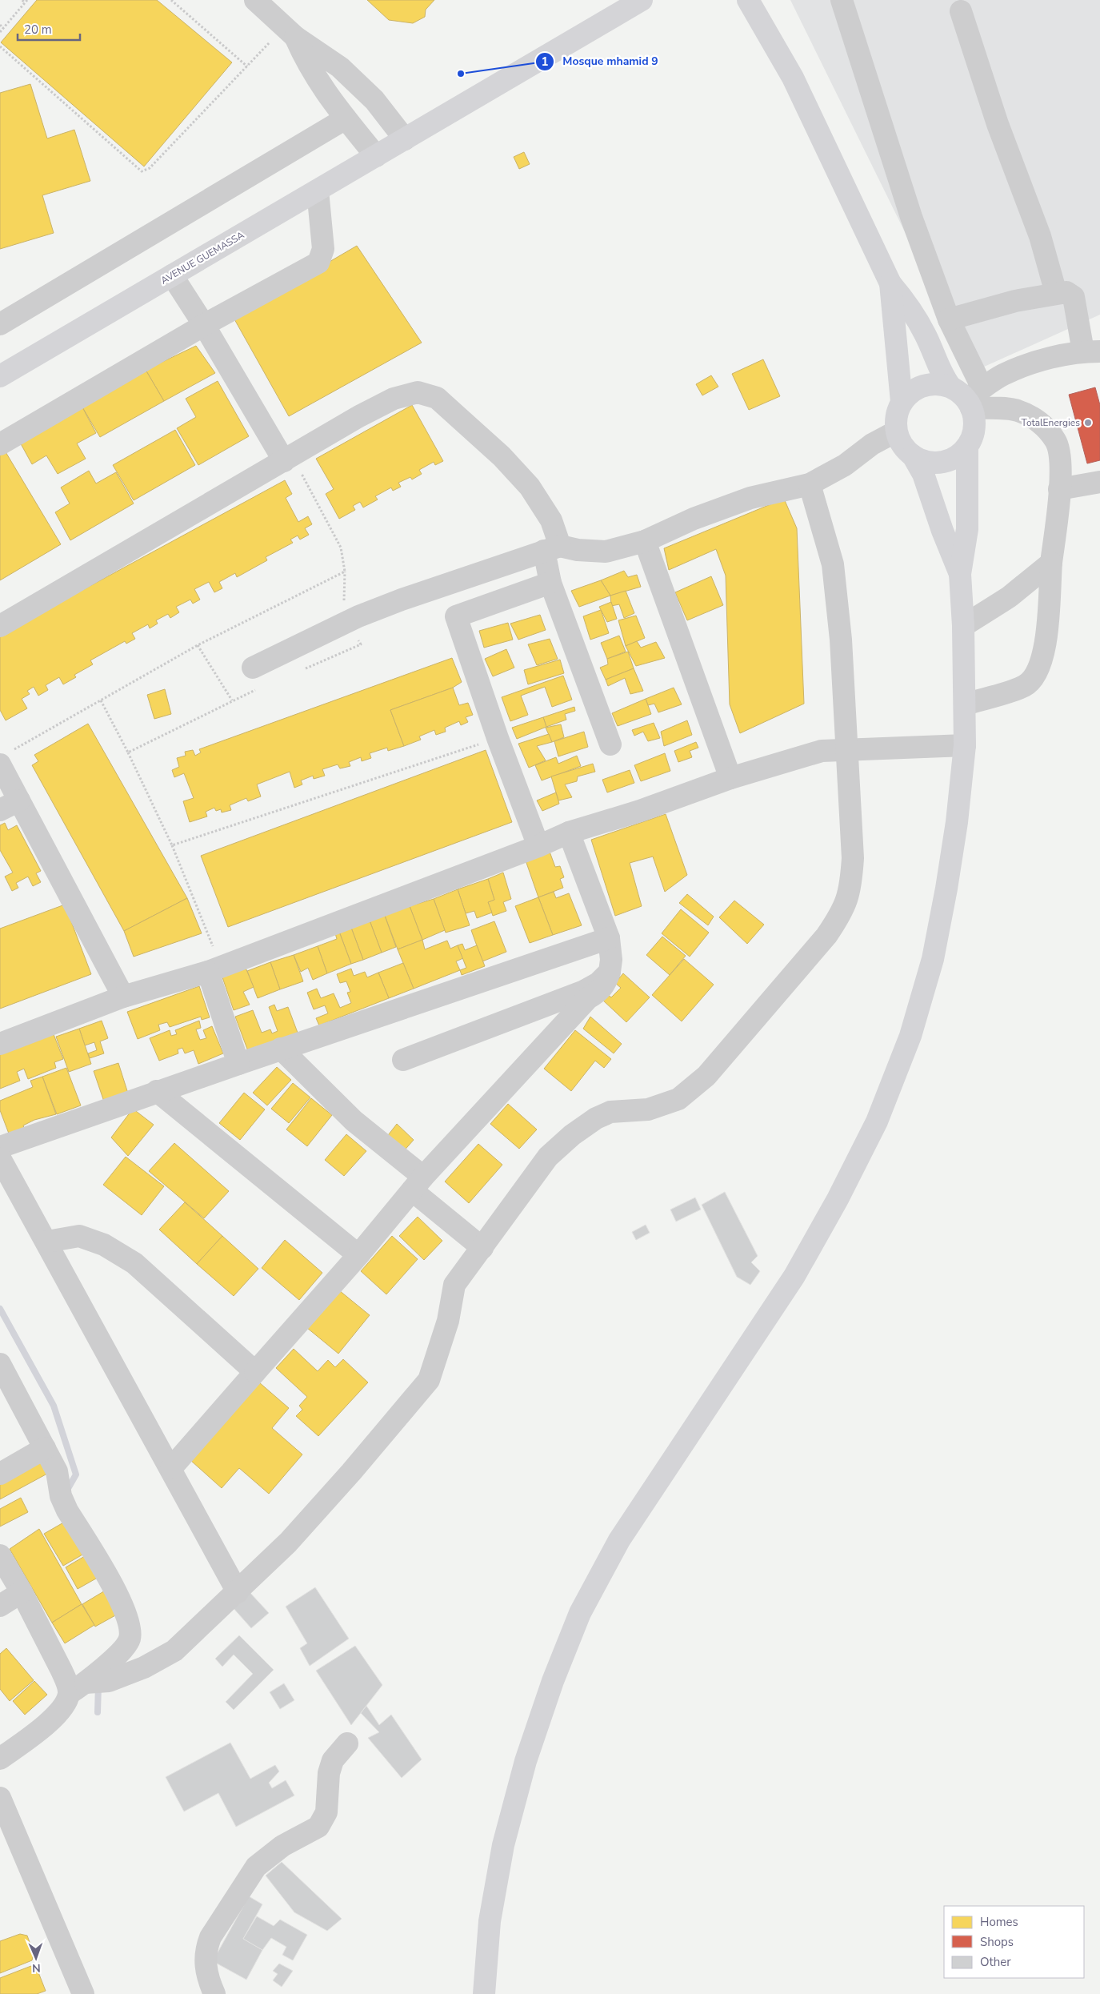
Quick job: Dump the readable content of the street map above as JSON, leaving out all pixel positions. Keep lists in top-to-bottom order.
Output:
{
  "streets": {
    "main road": ["AVENUE GUEMASSA"]
  },
  "places": ["Mosque mhamid 9", "TotalEnergies"],
  "legend": ["Homes", "Shops", "Other"],
  "scale_bar": "20 m",
  "north": "bottom"
}
